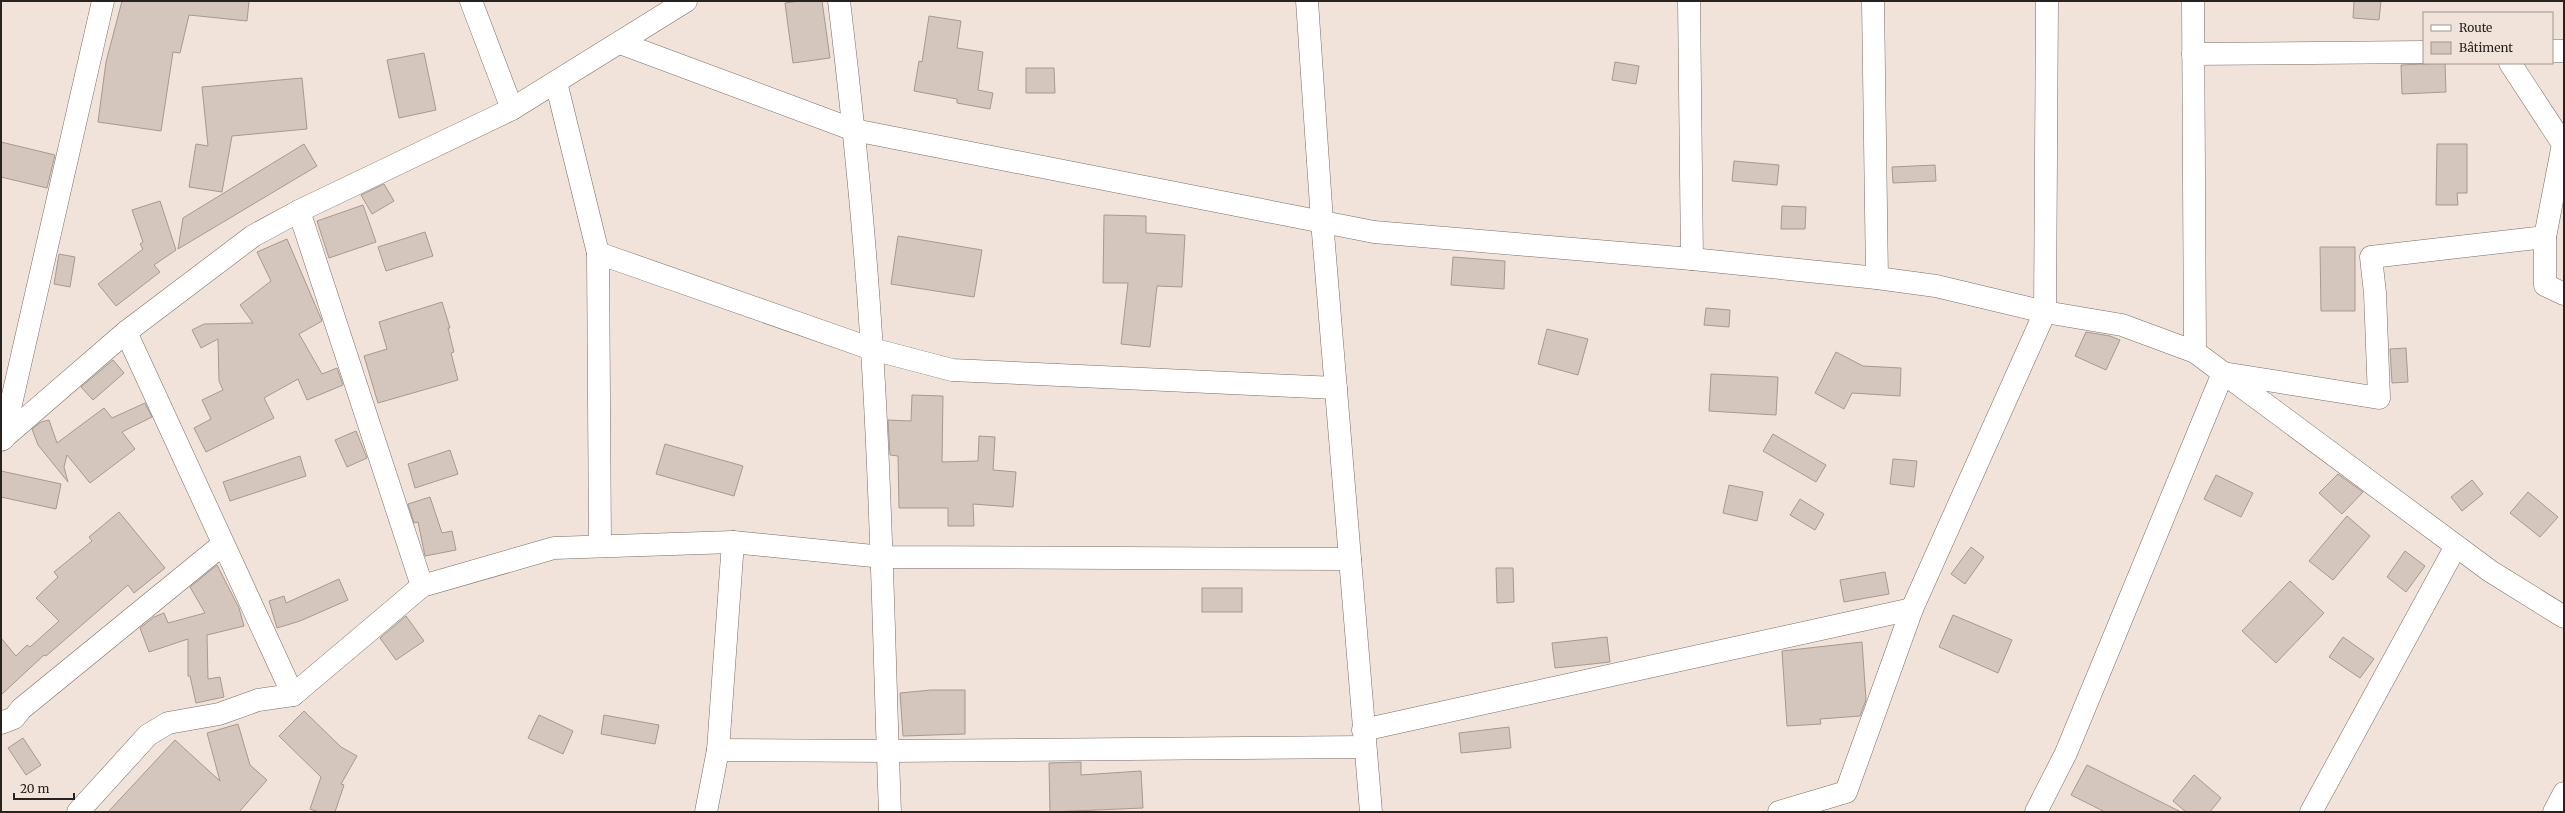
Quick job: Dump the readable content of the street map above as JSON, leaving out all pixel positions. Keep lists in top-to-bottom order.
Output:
{
  "legend": ["Route", "Bâtiment"],
  "scale_bar": "20 m"
}
